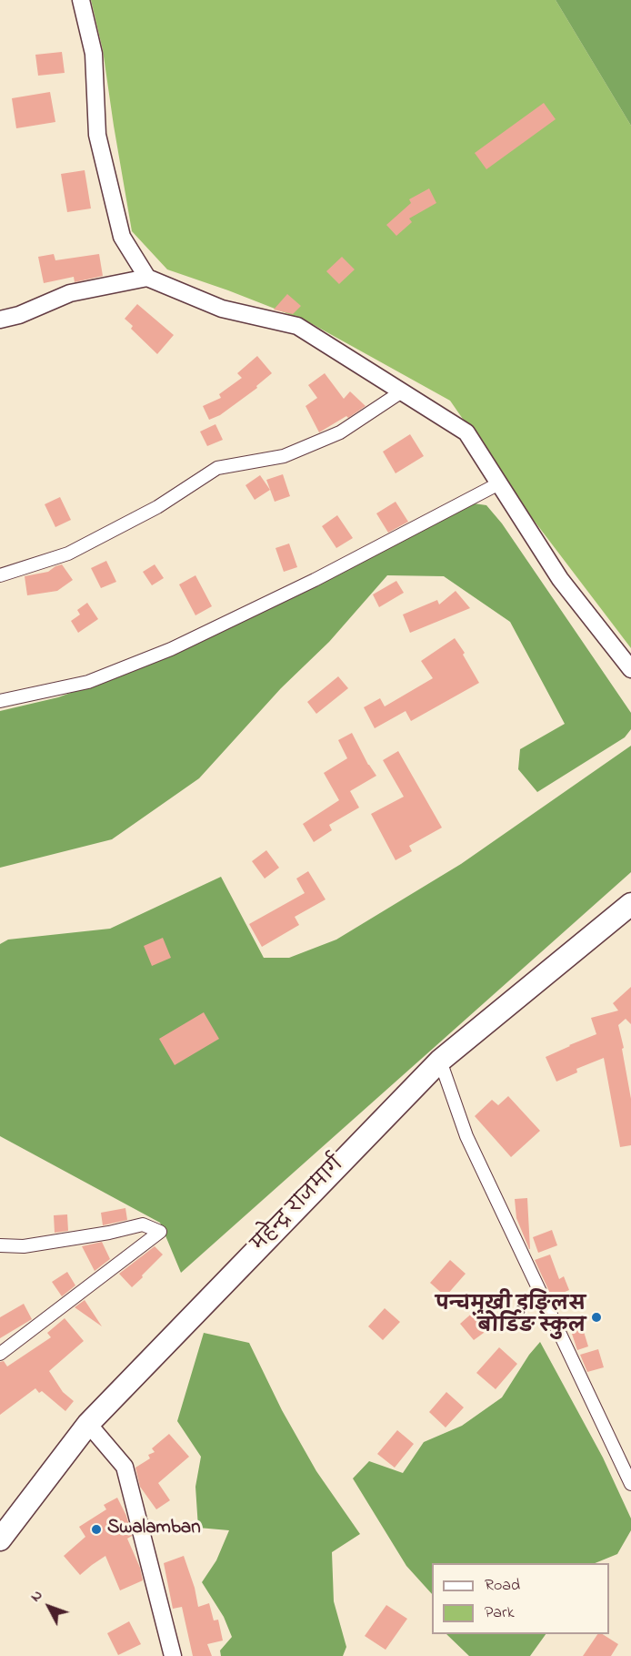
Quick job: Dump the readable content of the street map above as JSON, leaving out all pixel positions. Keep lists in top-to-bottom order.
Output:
{
  "streets": {
    "highway": ["महेन्द्र राजमार्ग"]
  },
  "places": ["पन्चमुखी इङ्लिस बोर्डिङ स्कुल", "Swalamban"],
  "legend": ["Road", "Park"],
  "north": "top left"
}
